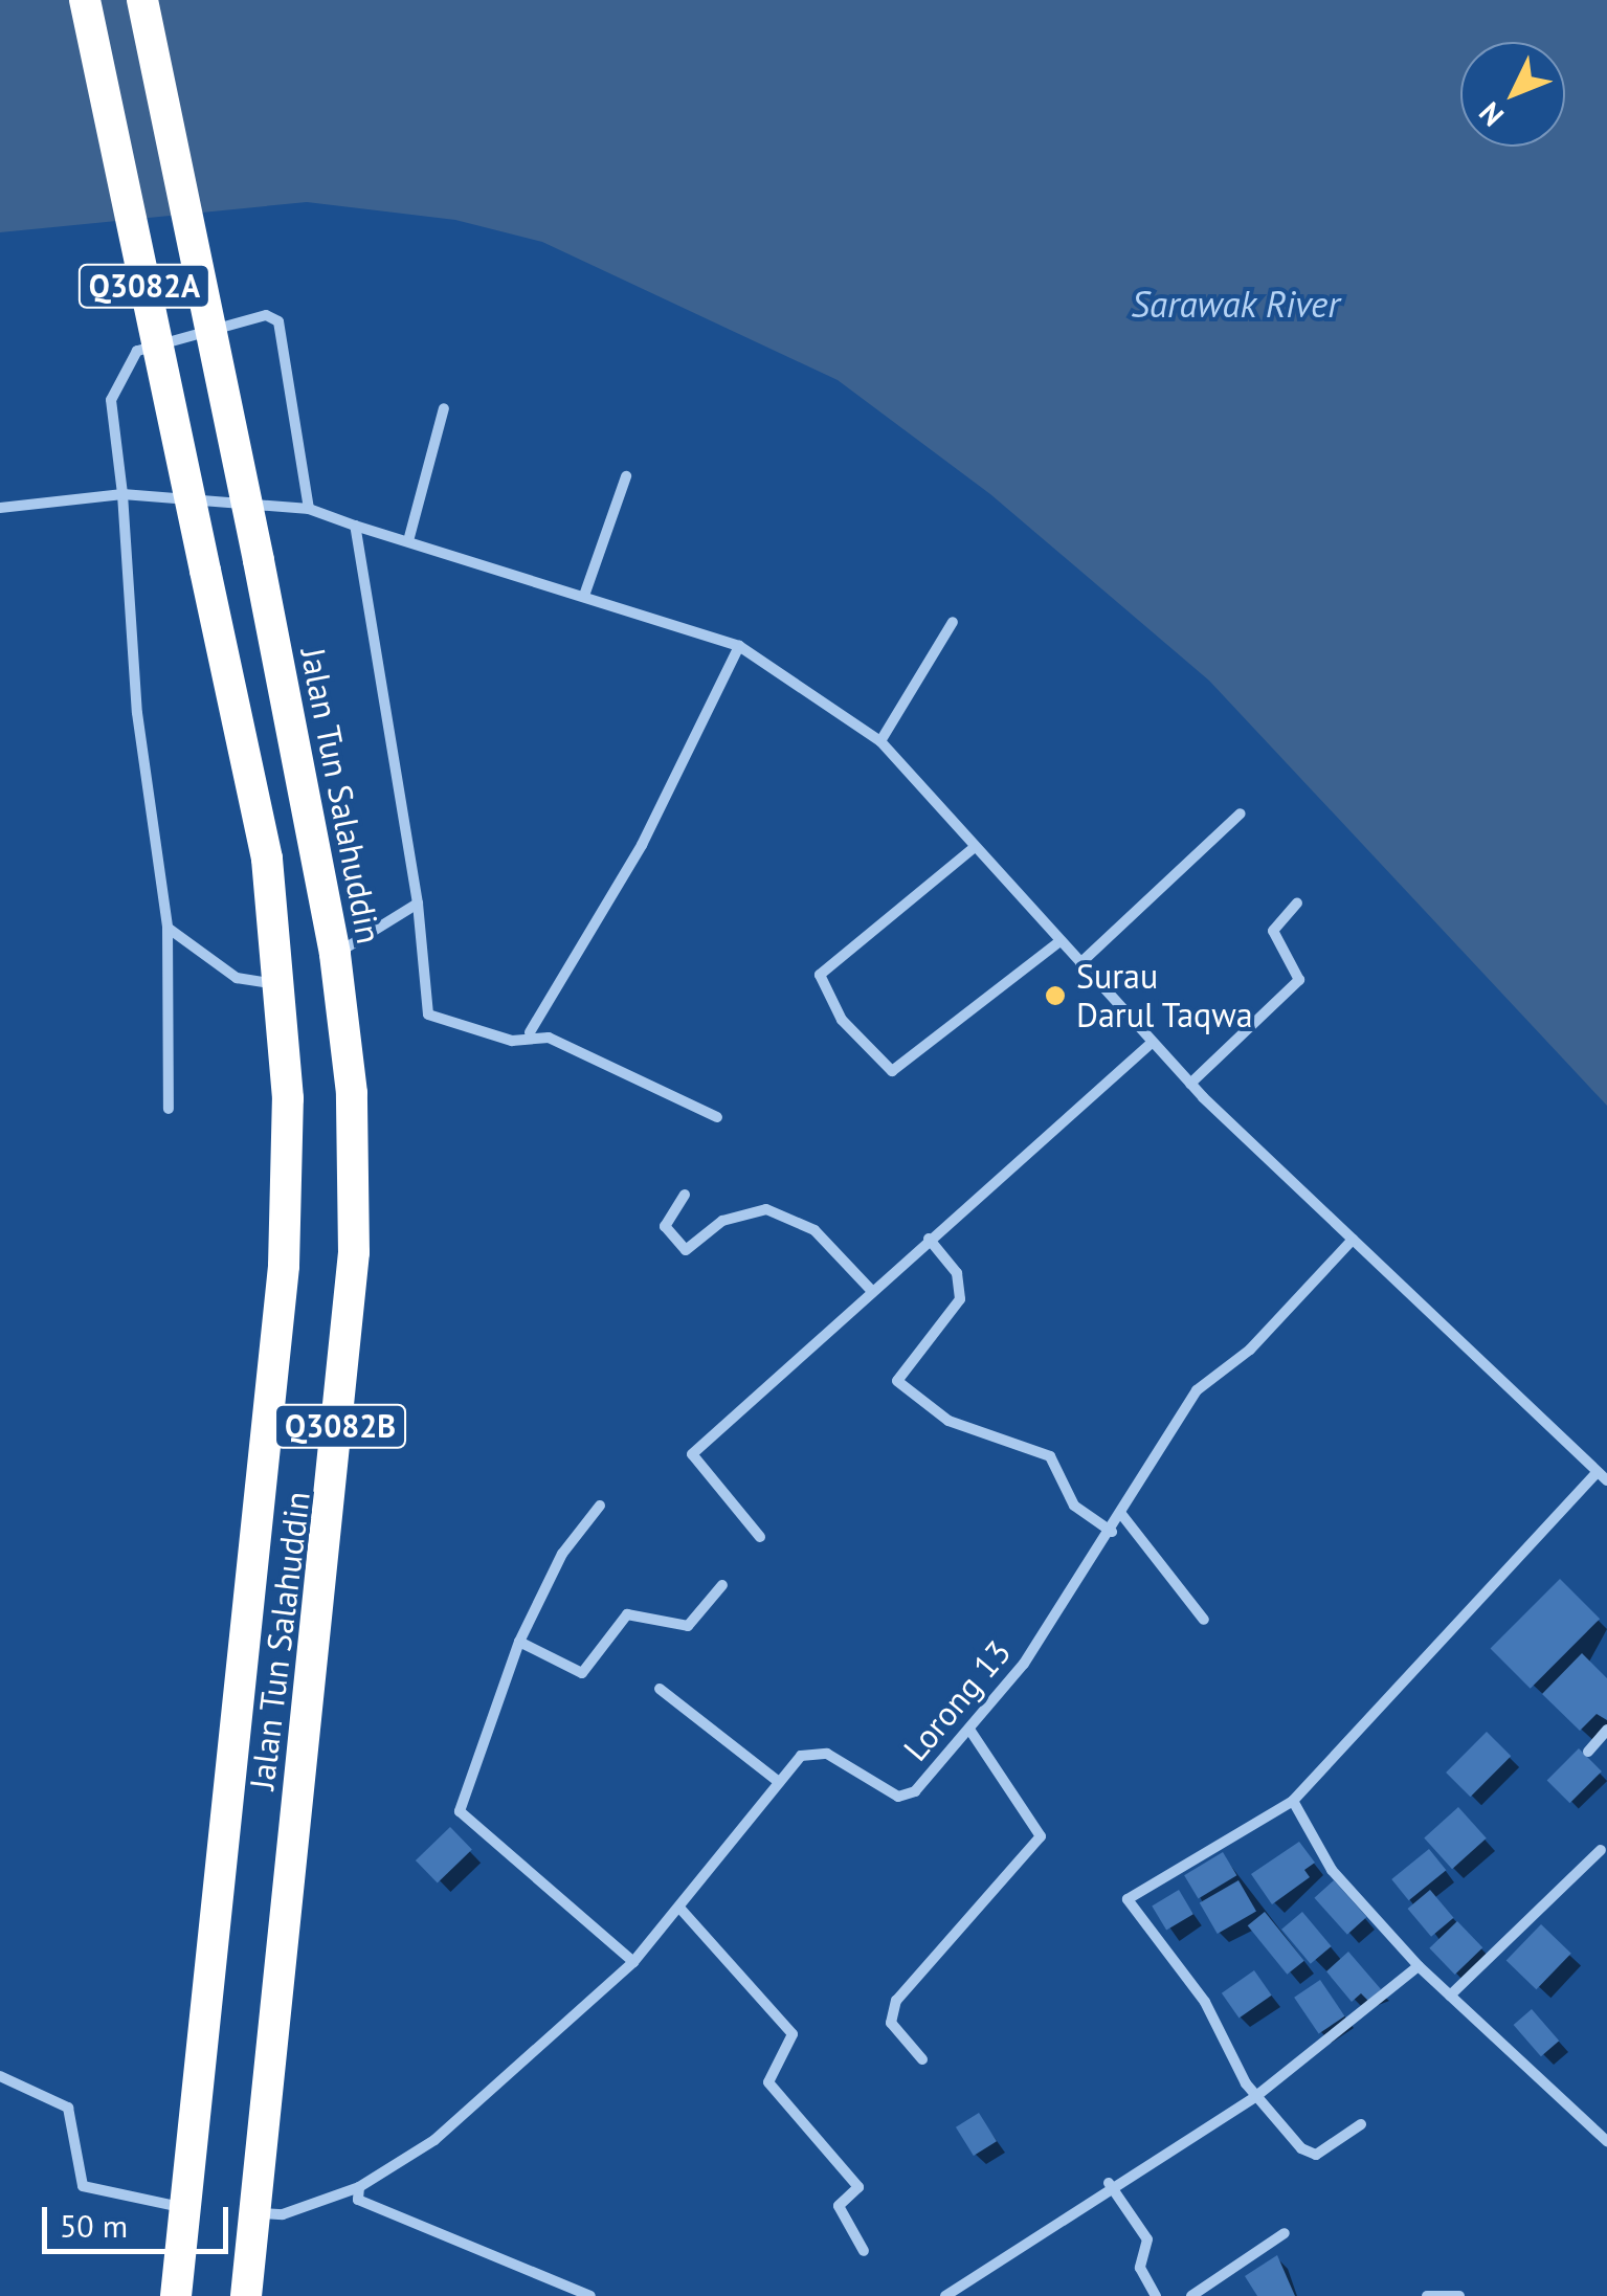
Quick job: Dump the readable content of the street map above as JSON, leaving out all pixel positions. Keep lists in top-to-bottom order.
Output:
{
  "streets": {
    "highway": ["Q3082A", "Jalan Tun Salahuddin", "Q3082B"],
    "street": ["Lorong 13"]
  },
  "crossings": [
    ["Jalan Tun Salahuddin", "Lorong 13"]
  ],
  "water": ["Sarawak River"],
  "places": ["Surau Darul Taqwa"],
  "scale_bar": "50 m",
  "north": "bottom left"
}
